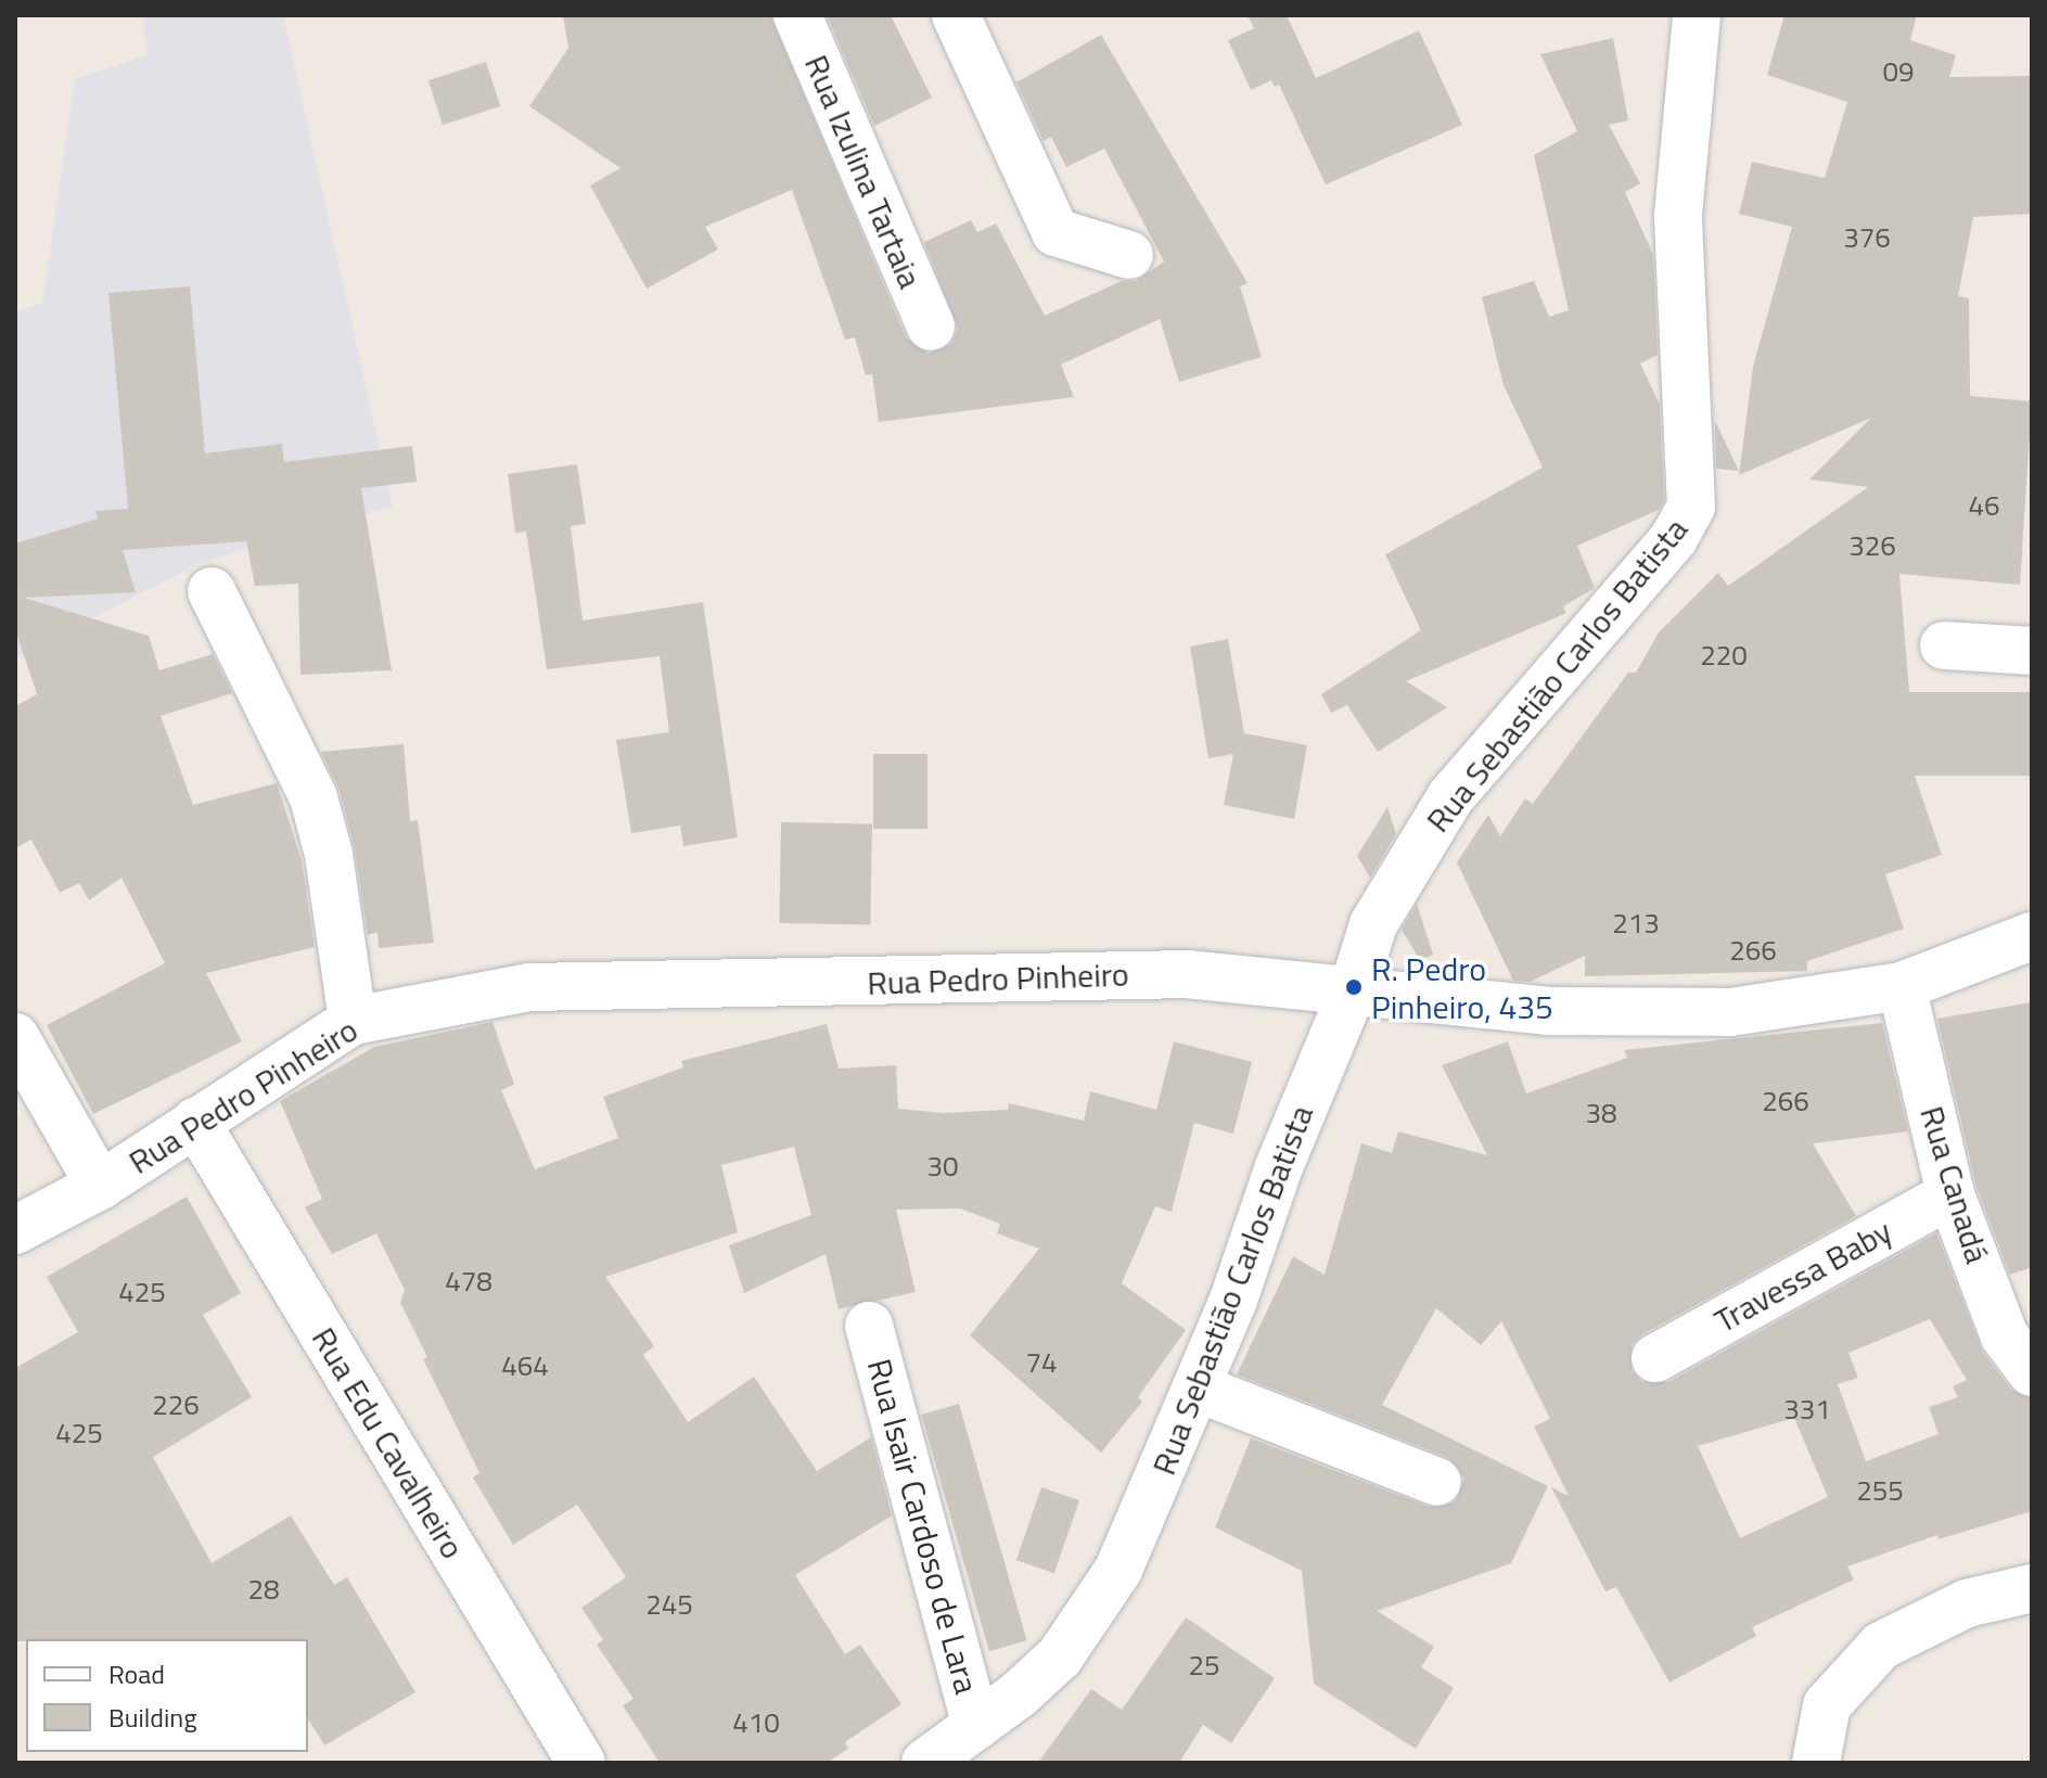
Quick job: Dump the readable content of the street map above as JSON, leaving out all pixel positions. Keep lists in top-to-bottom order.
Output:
{
  "streets": {
    "street": [
      "Rua Izulina Tartaia",
      "Rua Sebastião Carlos Batista",
      "Rua Pedro Pinheiro",
      "Rua Canadá",
      "Travessa Baby",
      "Rua Edu Cavalheiro",
      "Rua Isair Cardoso de Lara"
    ]
  },
  "crossings": [
    ["Rua Sebastião Carlos Batista", "Rua Pedro Pinheiro"],
    ["Rua Sebastião Carlos Batista", "Rua Isair Cardoso de Lara"],
    ["Rua Pedro Pinheiro", "Rua Canadá"],
    ["Rua Pedro Pinheiro", "Rua Edu Cavalheiro"],
    ["Rua Canadá", "Travessa Baby"]
  ],
  "places": ["R. Pedro Pinheiro, 435"],
  "house_numbers": [
    "09",
    "376",
    "46",
    "326",
    "220",
    "213",
    "266",
    "266",
    "38",
    "30",
    "478",
    "425",
    "74",
    "464",
    "226",
    "331",
    "425",
    "255",
    "28",
    "245",
    "25",
    "410"
  ],
  "legend": ["Road", "Building"]
}
